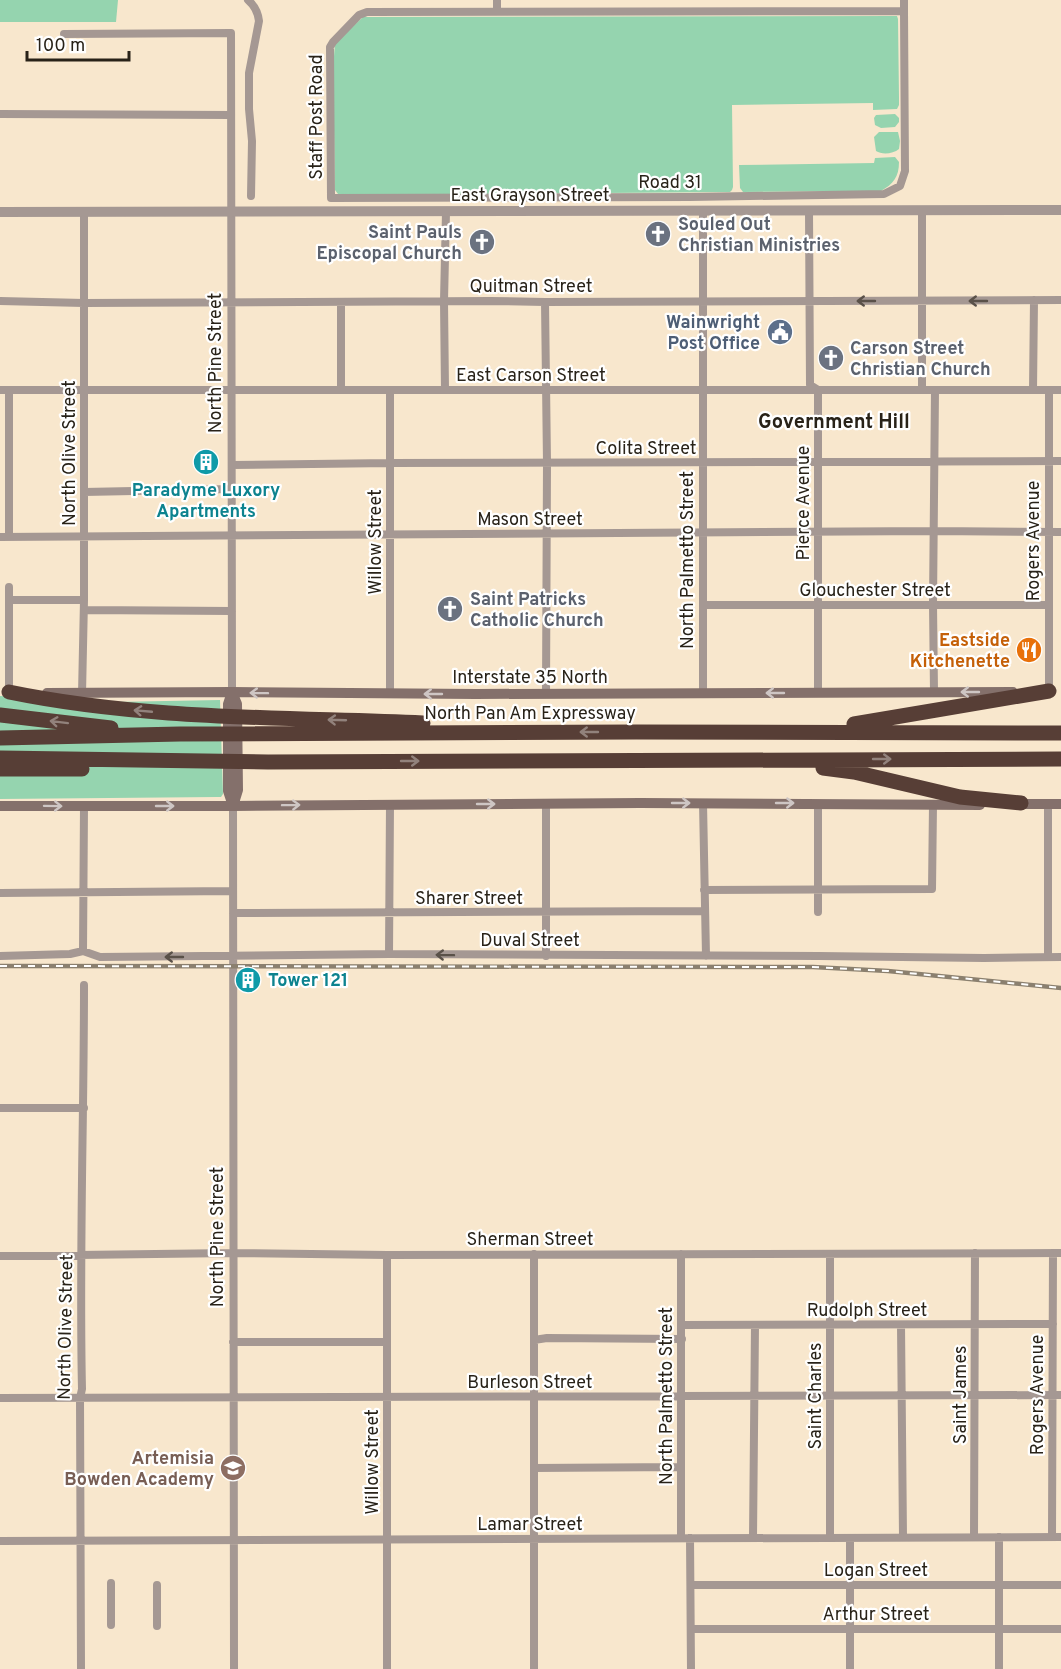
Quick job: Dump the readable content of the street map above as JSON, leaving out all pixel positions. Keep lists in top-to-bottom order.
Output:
{
  "streets": {
    "highway": ["North Pan Am Expressway"],
    "main road": ["North Pine Street", "Interstate 35 North"],
    "street": [
      "Staff Post Road",
      "Road 31",
      "East Grayson Street",
      "Quitman Street",
      "East Carson Street",
      "Colita Street",
      "North Olive Street",
      "Pierce Avenue",
      "Mason Street",
      "Rogers Avenue",
      "Willow Street",
      "North Palmetto Street",
      "Glouchester Street",
      "Sharer Street",
      "Duval Street",
      "Sherman Street",
      "Rudolph Street",
      "Burleson Street",
      "Saint James",
      "Saint Charles",
      "Lamar Street",
      "Logan Street",
      "Arthur Street"
    ]
  },
  "crossings": [
    ["Staff Post Road", "Road 31"],
    ["East Grayson Street", "North Pine Street"],
    ["East Grayson Street", "North Olive Street"],
    ["East Grayson Street", "Pierce Avenue"],
    ["East Grayson Street", "North Palmetto Street"],
    ["Quitman Street", "North Pine Street"],
    ["Quitman Street", "North Olive Street"],
    ["Quitman Street", "Pierce Avenue"],
    ["Quitman Street", "North Palmetto Street"],
    ["North Pine Street", "East Carson Street"],
    ["North Pine Street", "Colita Street"],
    ["North Pine Street", "Mason Street"],
    ["North Pine Street", "Interstate 35 North"],
    ["North Pine Street", "Sharer Street"],
    ["North Pine Street", "Duval Street"],
    ["North Pine Street", "Sherman Street"],
    ["North Pine Street", "Burleson Street"],
    ["North Pine Street", "Lamar Street"],
    ["East Carson Street", "North Olive Street"],
    ["East Carson Street", "Pierce Avenue"],
    ["East Carson Street", "Rogers Avenue"],
    ["East Carson Street", "Willow Street"],
    ["East Carson Street", "North Palmetto Street"],
    ["Colita Street", "Pierce Avenue"],
    ["Colita Street", "Rogers Avenue"],
    ["Colita Street", "Willow Street"],
    ["Colita Street", "North Palmetto Street"],
    ["North Olive Street", "Mason Street"],
    ["North Olive Street", "Interstate 35 North"],
    ["North Olive Street", "Sherman Street"],
    ["North Olive Street", "Burleson Street"],
    ["North Olive Street", "Lamar Street"],
    ["Pierce Avenue", "Mason Street"],
    ["Pierce Avenue", "Glouchester Street"],
    ["Pierce Avenue", "Interstate 35 North"],
    ["Mason Street", "Rogers Avenue"],
    ["Mason Street", "Willow Street"],
    ["Mason Street", "North Palmetto Street"],
    ["Rogers Avenue", "Glouchester Street"],
    ["Rogers Avenue", "Interstate 35 North"],
    ["Rogers Avenue", "Sherman Street"],
    ["Rogers Avenue", "Rudolph Street"],
    ["Rogers Avenue", "Burleson Street"],
    ["Rogers Avenue", "Lamar Street"],
    ["Willow Street", "Interstate 35 North"],
    ["Willow Street", "Sherman Street"],
    ["Willow Street", "Burleson Street"],
    ["Willow Street", "Lamar Street"],
    ["North Palmetto Street", "Glouchester Street"],
    ["North Palmetto Street", "Interstate 35 North"],
    ["North Palmetto Street", "Sherman Street"],
    ["North Palmetto Street", "Rudolph Street"],
    ["North Palmetto Street", "Burleson Street"],
    ["North Palmetto Street", "Lamar Street"],
    ["Sherman Street", "Saint James"],
    ["Sherman Street", "Saint Charles"],
    ["Rudolph Street", "Saint James"],
    ["Rudolph Street", "Saint Charles"],
    ["Burleson Street", "Saint James"],
    ["Burleson Street", "Saint Charles"],
    ["Saint James", "Lamar Street"],
    ["Saint Charles", "Lamar Street"]
  ],
  "one_way": ["Interstate 35 North"],
  "districts": ["Government Hill"],
  "places": {
    "church": [
      "Souled Out Christian Ministries",
      "Saint Pauls Episcopal Church",
      "Carson Street Christian Church",
      "Saint Patricks Catholic Church"
    ],
    "public building": ["Wainwright Post Office"],
    "building": ["Paradyme Luxory Apartments", "Tower 121"],
    "restaurant": ["Eastside Kitchenette"],
    "school or university": ["Artemisia Bowden Academy"]
  },
  "scale_bar": "100 m"
}
